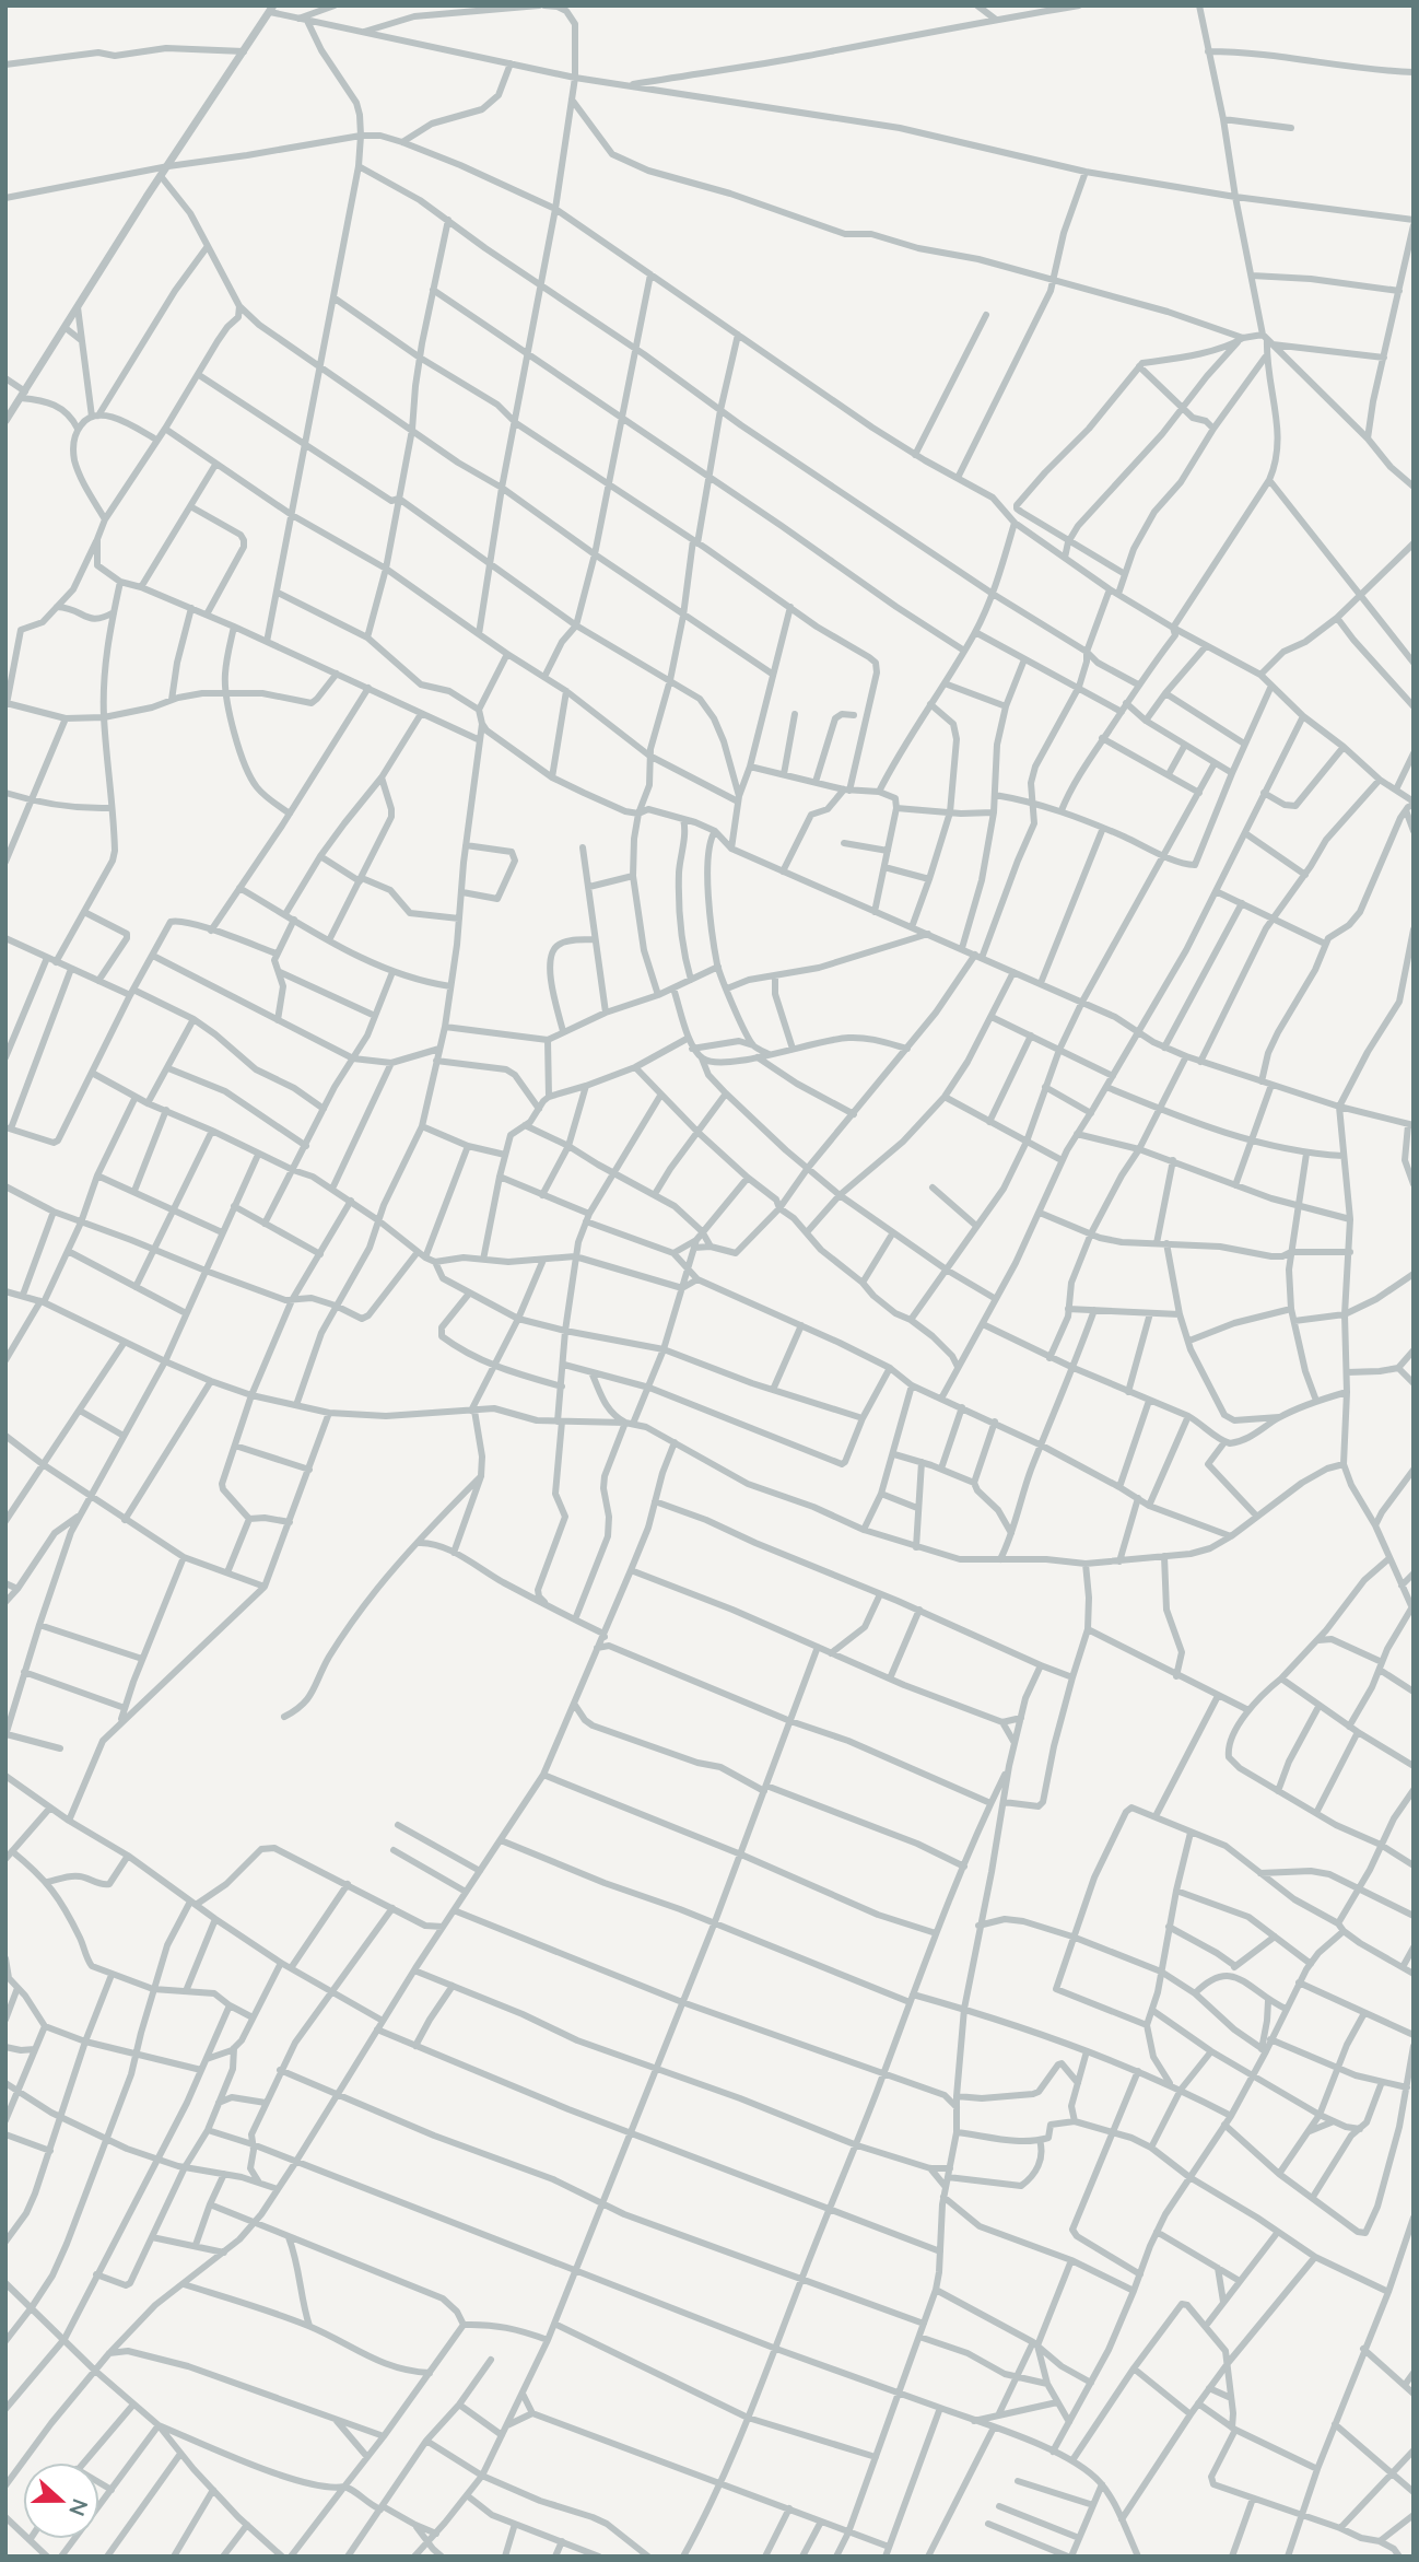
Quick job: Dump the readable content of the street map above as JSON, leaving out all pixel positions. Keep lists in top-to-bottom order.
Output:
{
  "north": "right"
}
